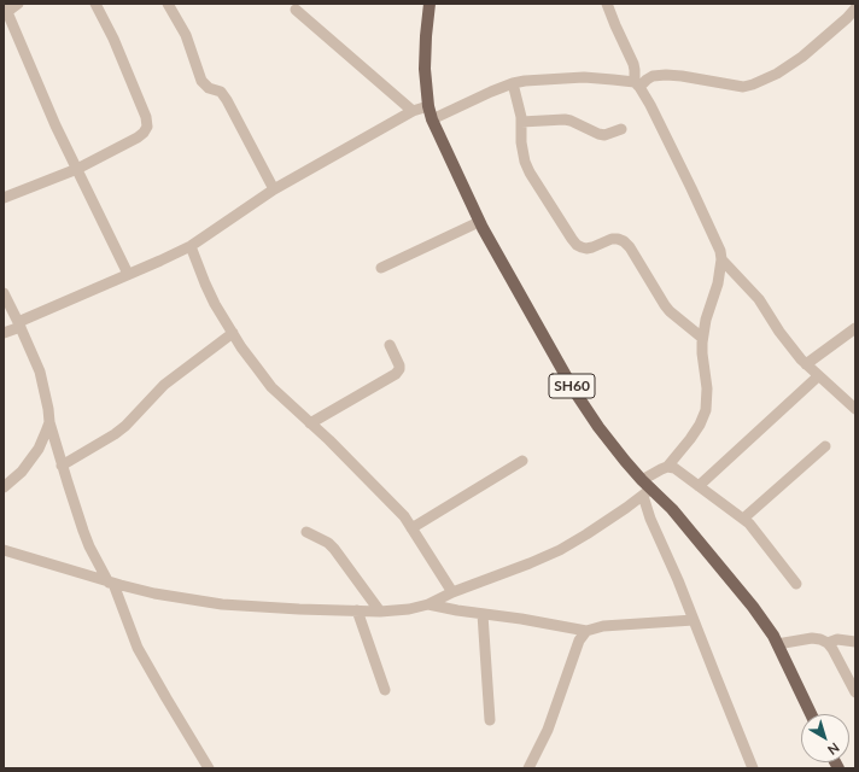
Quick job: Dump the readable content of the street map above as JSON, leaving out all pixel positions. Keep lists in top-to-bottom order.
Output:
{
  "streets": {
    "main road": ["SH60"]
  },
  "north": "bottom right"
}
